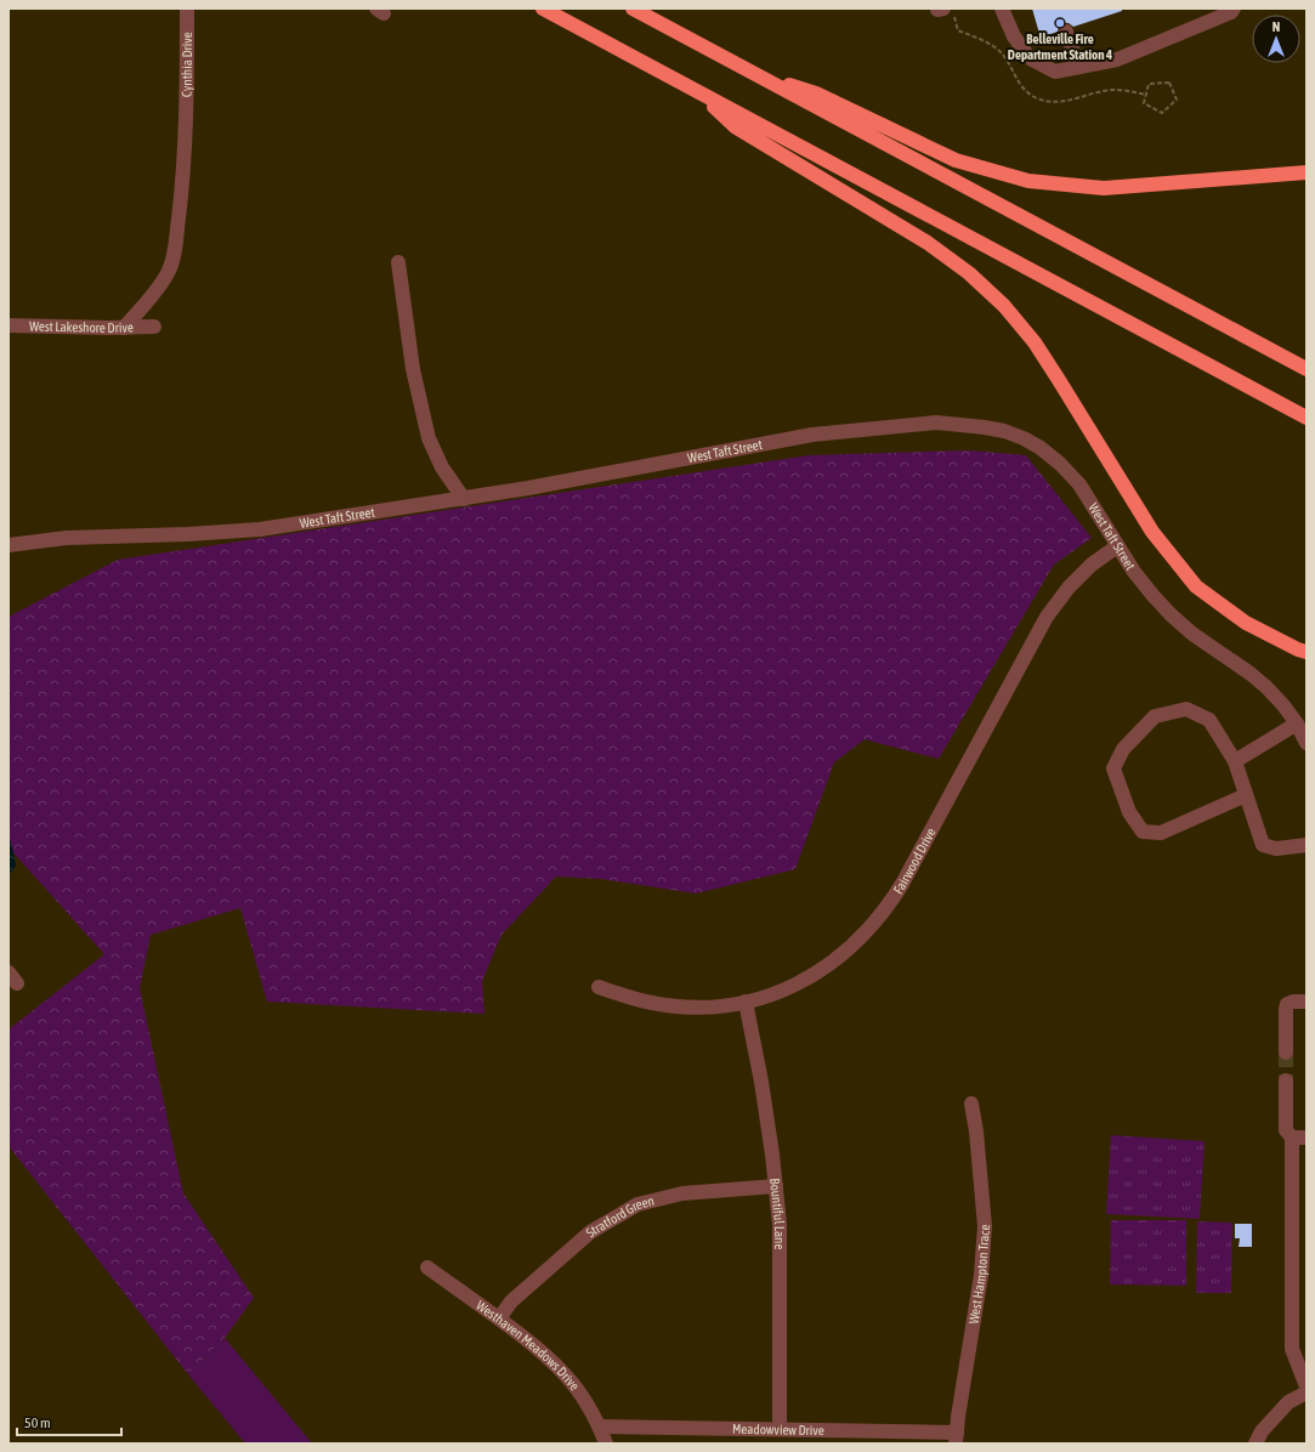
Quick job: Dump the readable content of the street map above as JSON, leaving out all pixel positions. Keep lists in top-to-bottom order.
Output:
{
  "streets": {
    "street": [
      "Cynthia Drive",
      "West Lakeshore Drive",
      "West Taft Street",
      "Fairwood Drive",
      "Bountiful Lane",
      "Stratford Green",
      "West Hampton Trace",
      "Westhaven Meadows Drive",
      "Meadowview Drive"
    ]
  },
  "crossings": [
    ["Cynthia Drive", "West Lakeshore Drive"],
    ["West Taft Street", "Fairwood Drive"],
    ["Fairwood Drive", "Bountiful Lane"],
    ["Bountiful Lane", "Stratford Green"],
    ["Bountiful Lane", "Meadowview Drive"],
    ["Stratford Green", "Westhaven Meadows Drive"],
    ["West Hampton Trace", "Meadowview Drive"],
    ["Westhaven Meadows Drive", "Meadowview Drive"]
  ],
  "places": ["Belleville Fire Department Station 4"],
  "scale_bar": "50 m",
  "north": "top"
}
